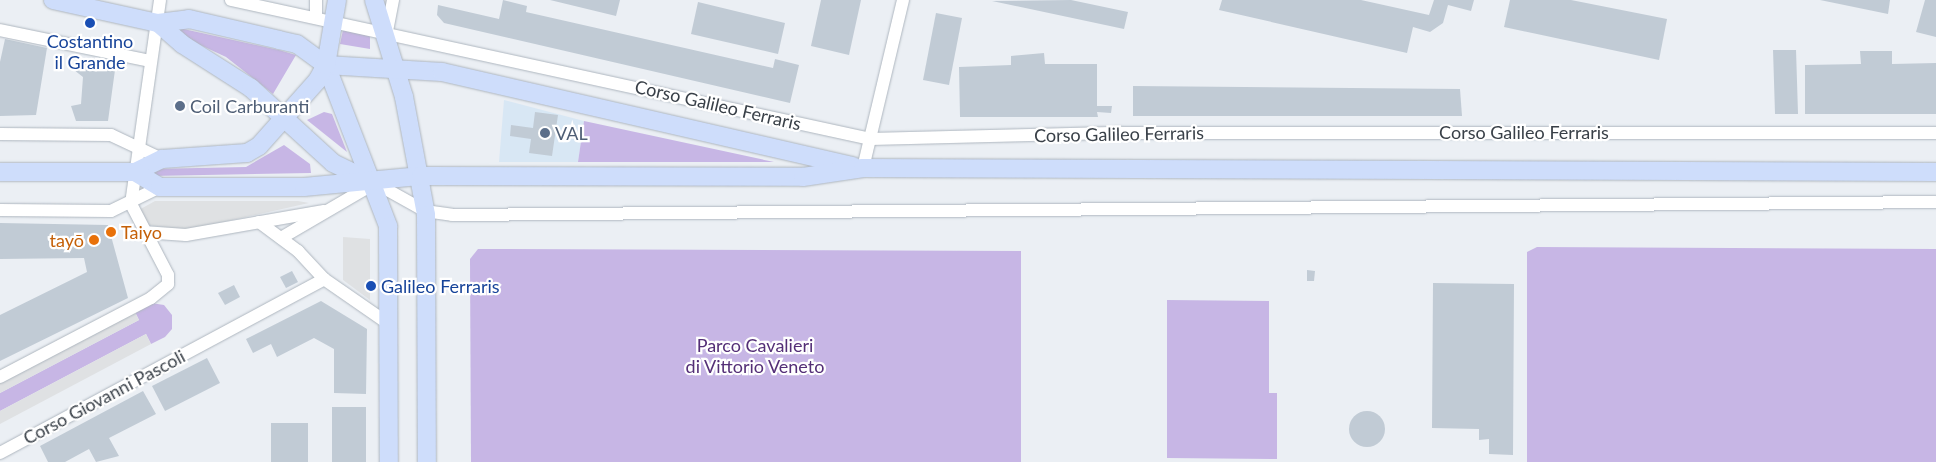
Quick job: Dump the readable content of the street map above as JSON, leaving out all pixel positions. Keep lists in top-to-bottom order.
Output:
{
  "streets": {
    "main road": ["Corso Galileo Ferraris"],
    "street": ["Corso Giovanni Pascoli"]
  },
  "parks": ["Parco Cavalieri di Vittorio Veneto"],
  "places": [
    "Costantino il Grande",
    "Coil Carburanti",
    "VAL",
    "Taiyo",
    "tayō",
    "Galileo Ferraris"
  ]
}
